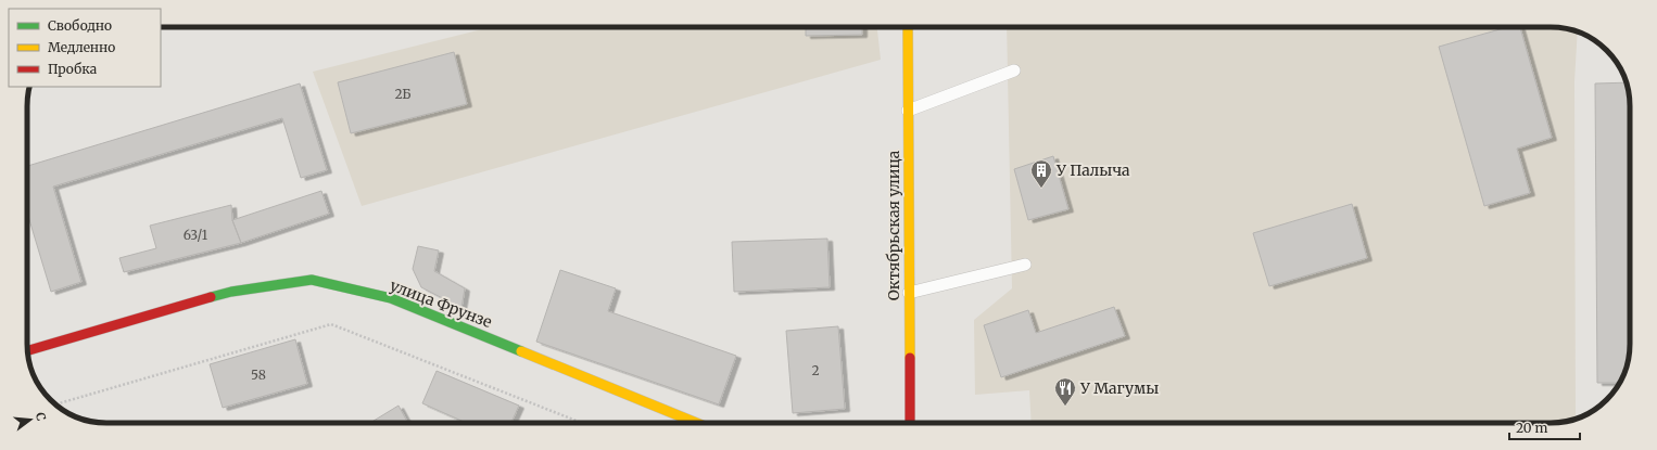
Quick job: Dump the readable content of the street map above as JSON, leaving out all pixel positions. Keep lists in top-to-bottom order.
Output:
{
  "streets": {
    "street": ["Октябрьская улица", "улица Фрунзе"]
  },
  "places": {
    "building": ["У Палыча"],
    "restaurant": ["У Магумы"]
  },
  "house_numbers": [
    "2Б",
    "63/1",
    "2",
    "58"
  ],
  "legend": ["Свободно", "Медленно", "Пробка"],
  "scale_bar": "20 m",
  "north": "right"
}
